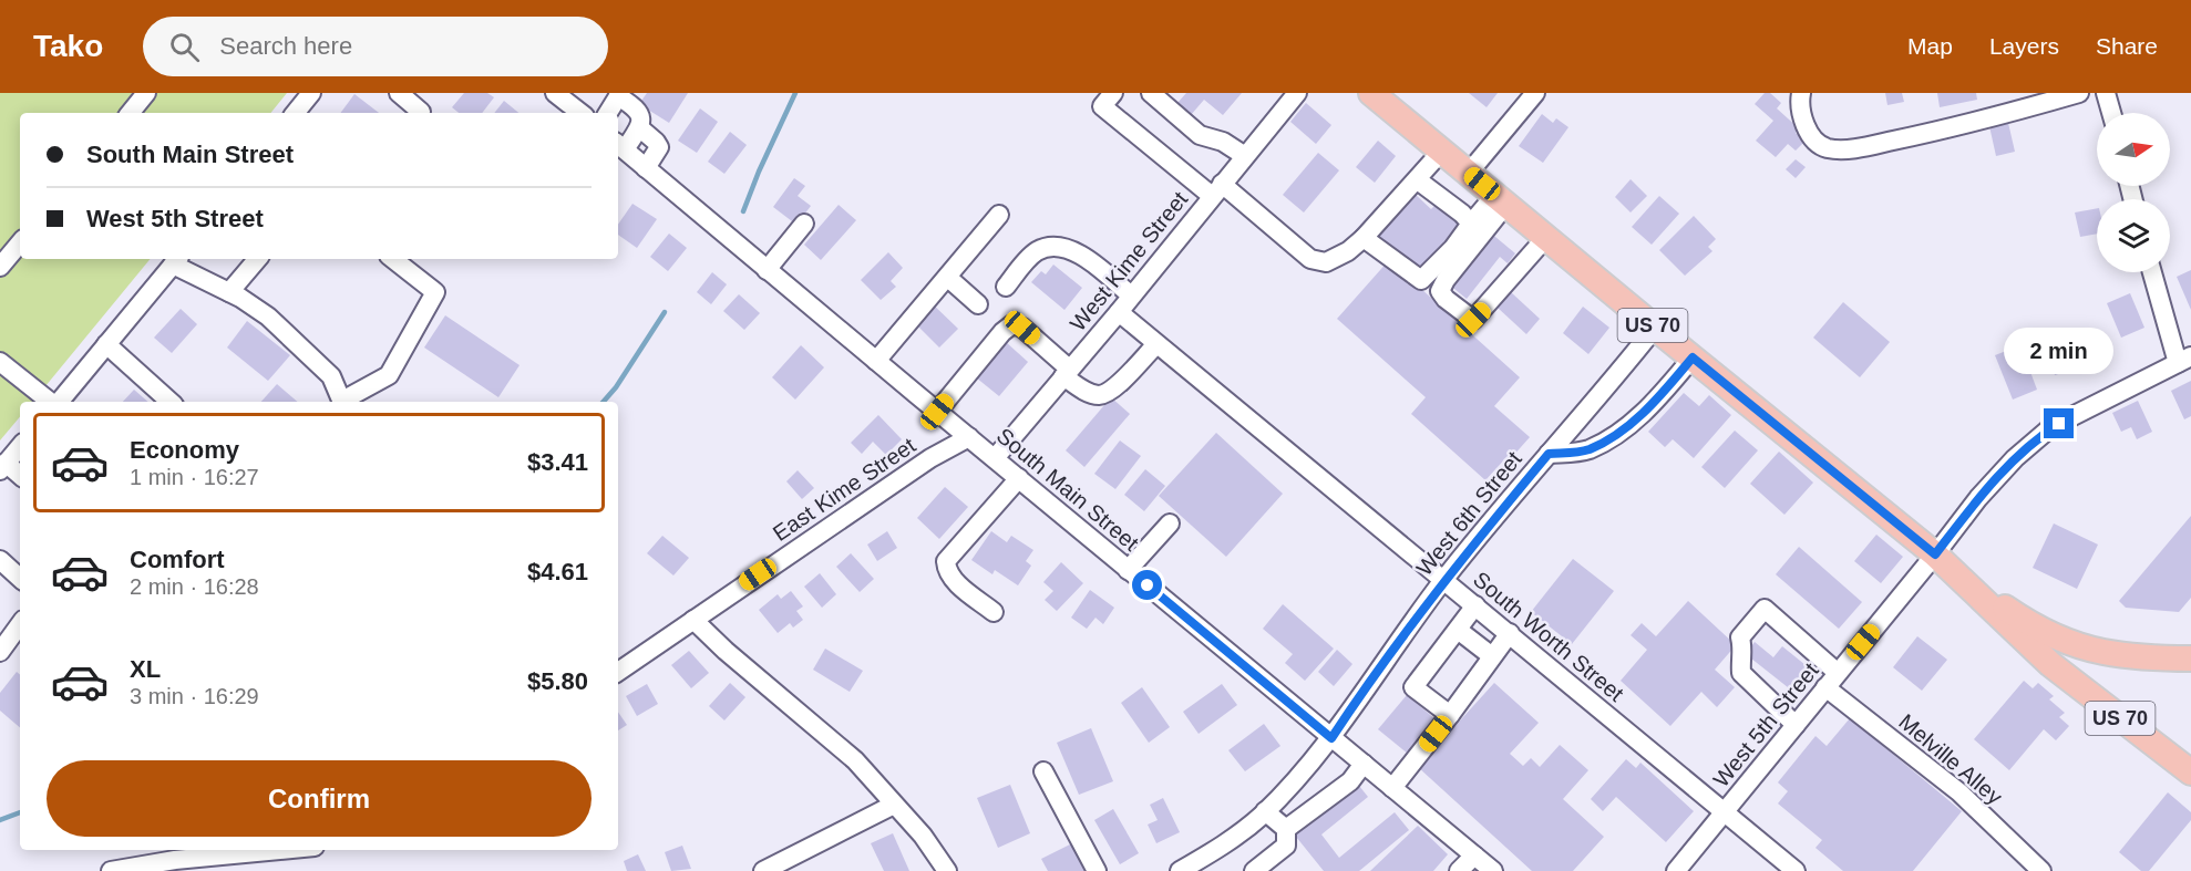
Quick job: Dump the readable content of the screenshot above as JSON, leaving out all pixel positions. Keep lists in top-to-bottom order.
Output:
{
  "streets": {
    "main road": ["US 70"],
    "street": [
      "West Kime Street",
      "East Kime Street",
      "South Main Street",
      "West 6th Street",
      "South Worth Street",
      "West 5th Street",
      "Melville Alley"
    ]
  },
  "crossings": [
    ["West Kime Street", "South Main Street"],
    ["West Kime Street", "South Worth Street"],
    ["US 70", "West 6th Street"],
    ["US 70", "West 5th Street"],
    ["East Kime Street", "South Main Street"],
    ["South Main Street", "West 6th Street"],
    ["West 6th Street", "South Worth Street"],
    ["South Worth Street", "West 5th Street"],
    ["West 5th Street", "Melville Alley"]
  ],
  "north": "right",
  "page": {
    "header": "Tako",
    "search": "Search here",
    "nav": ["Map", "Layers", "Share"],
    "banner": ["South Main Street", "West 5th Street"],
    "bubble": "2 min",
    "list": [
      {
        "name": "Economy",
        "note": "1 min · 16:27",
        "value": "$3.41"
      },
      {
        "name": "Comfort",
        "note": "2 min · 16:28",
        "value": "$4.61"
      },
      {
        "name": "XL",
        "note": "3 min · 16:29",
        "value": "$5.80"
      }
    ],
    "buttons": "Confirm"
  }
}
